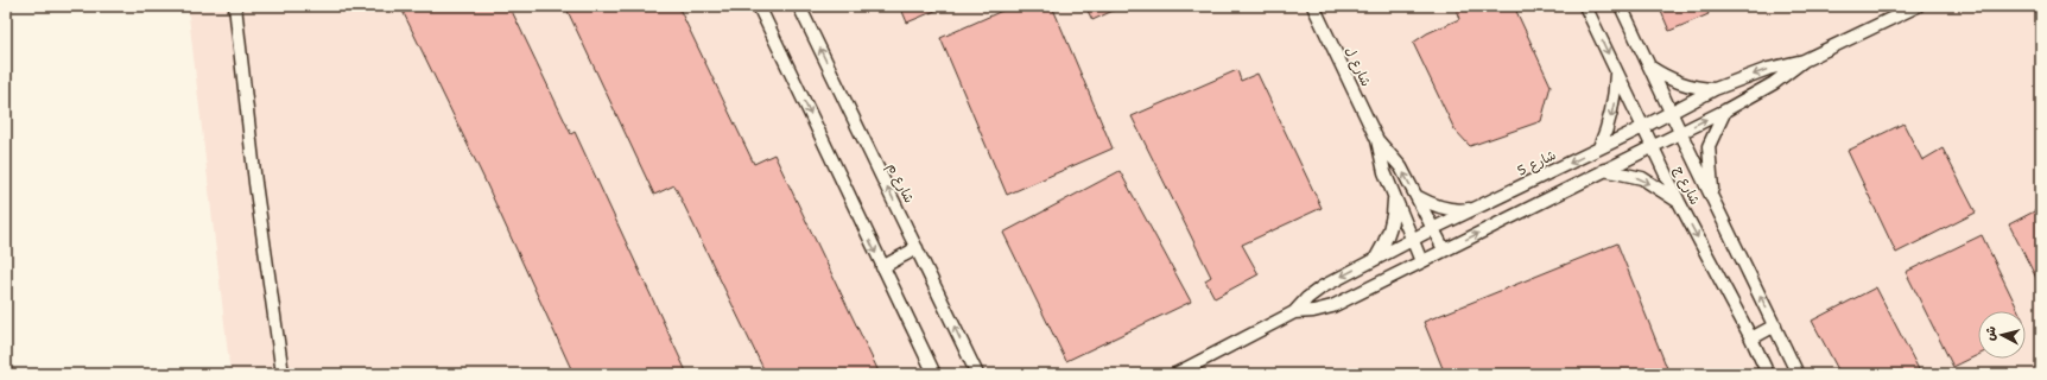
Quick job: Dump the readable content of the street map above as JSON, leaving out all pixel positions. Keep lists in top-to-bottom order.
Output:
{
  "streets": {
    "street": [
      "شارع ل",
      "شارع 5",
      "شارع م",
      "شارع ج"
    ]
  },
  "crossings": [
    ["شارع ل", "شارع 5"],
    ["شارع 5", "شارع ج"]
  ],
  "north": "left"
}
